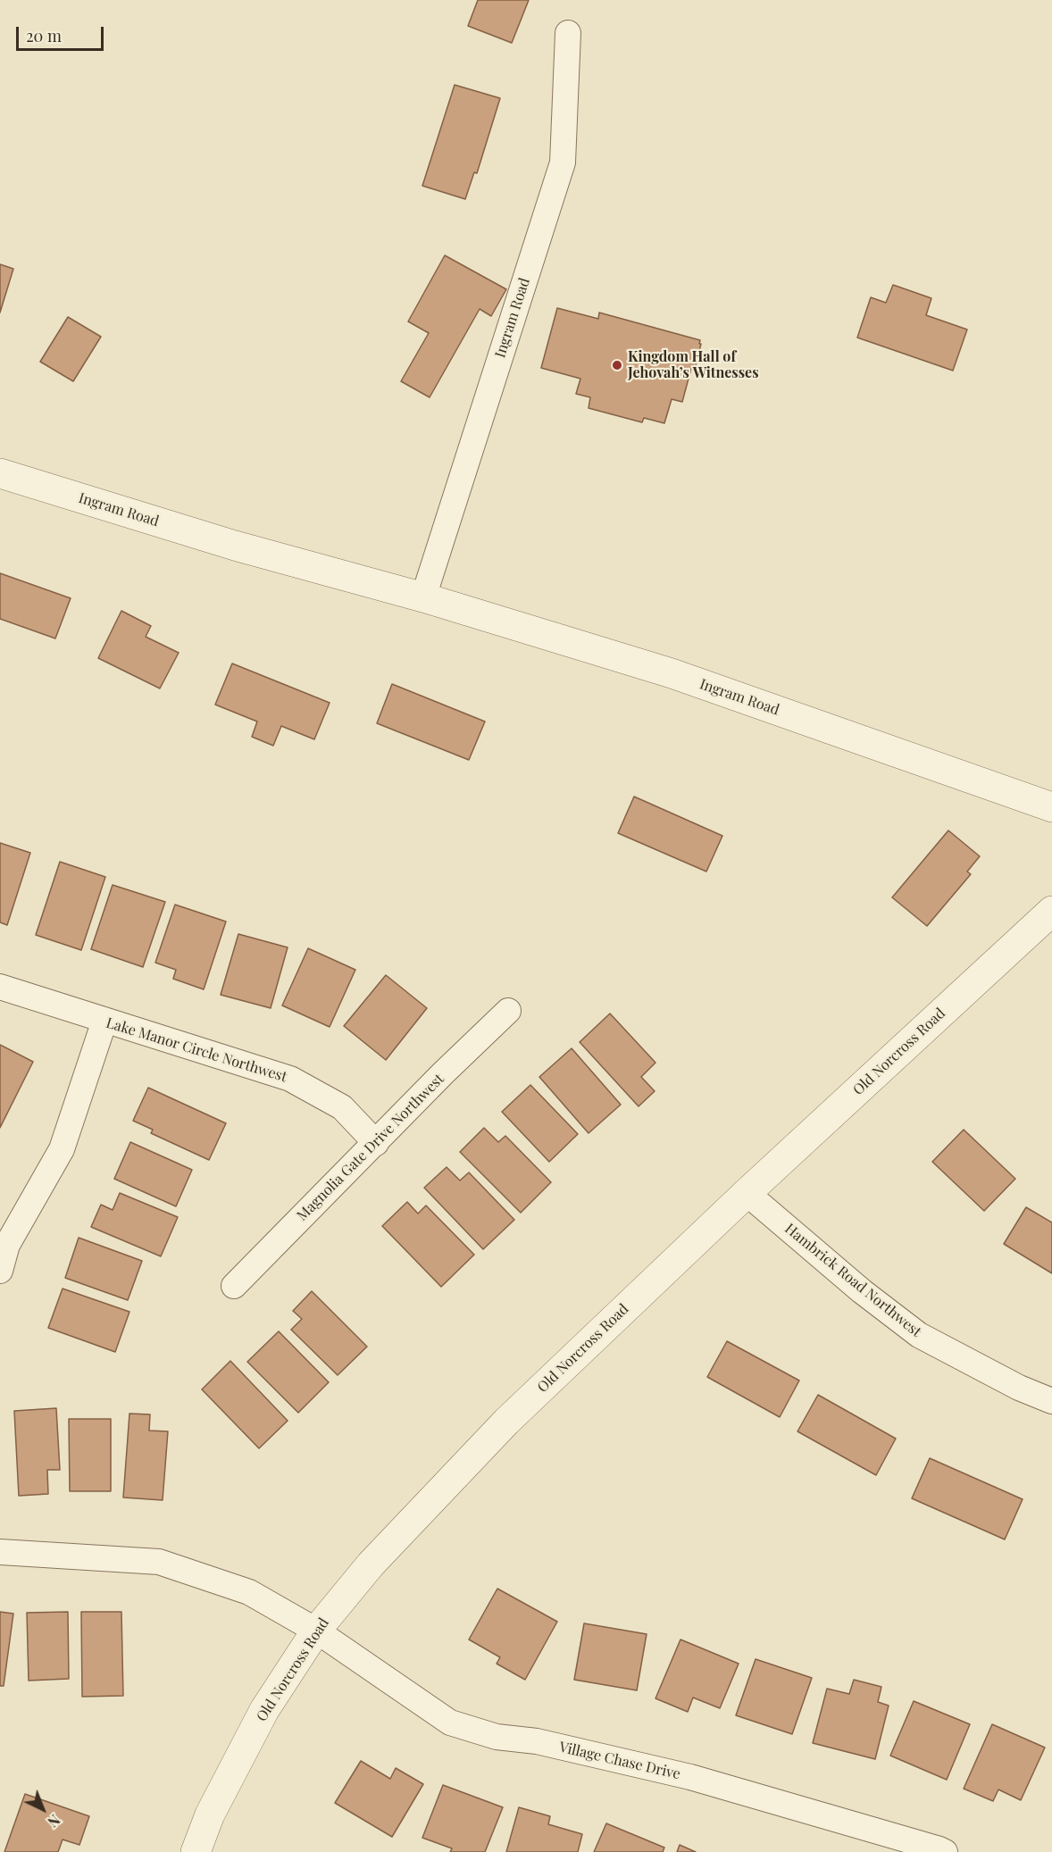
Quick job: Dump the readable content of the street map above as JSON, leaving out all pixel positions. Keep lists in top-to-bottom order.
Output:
{
  "streets": {
    "street": [
      "Ingram Road",
      "Lake Manor Circle Northwest",
      "Old Norcross Road",
      "Magnolia Gate Drive Northwest",
      "Hambrick Road Northwest",
      "Village Chase Drive"
    ]
  },
  "crossings": [
    ["Lake Manor Circle Northwest", "Magnolia Gate Drive Northwest"],
    ["Old Norcross Road", "Hambrick Road Northwest"],
    ["Old Norcross Road", "Village Chase Drive"]
  ],
  "places": ["Kingdom Hall of Jehovah’s Witnesses"],
  "scale_bar": "20 m",
  "north": "bottom right"
}
